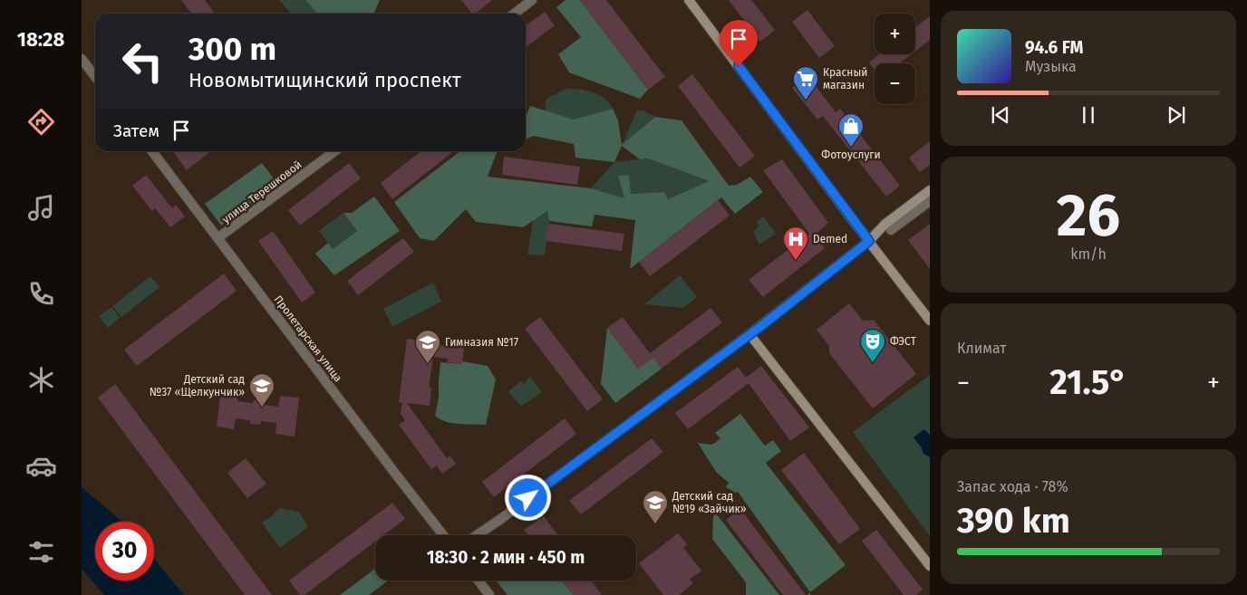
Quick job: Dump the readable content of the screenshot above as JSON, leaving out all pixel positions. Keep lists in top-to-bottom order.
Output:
{
  "streets": {
    "street": ["улица Терешковой", "Пролетарская улица"]
  },
  "crossings": [
    ["улица Терешковой", "Пролетарская улица"]
  ],
  "places": {
    "supermarket": ["Красный магазин"],
    "shop": ["Фотоуслуги"],
    "hospital": ["Demed"],
    "theatre": ["ФЭСТ"],
    "school or university": ["Гимназия №17", "Детский сад №37 «Щелкунчик»", "Детский сад №19 «Зайчик»"]
  },
  "page": {
    "tabs": "18:28",
    "map_buttons": ["+", "−"],
    "turn": ["300 m", "Новомытищинский проспект"],
    "song": ["94.6 FM", "Музыка"],
    "then": "Затем",
    "tile": [
      ["26", "km/h"],
      "Климат",
      ["Запас хода · 78%", "390 km"]
    ],
    "heat": ["−", "21.5°", "+"],
    "limit": "30",
    "trip": "18:30 · 2 мин · 450 m"
  }
}
